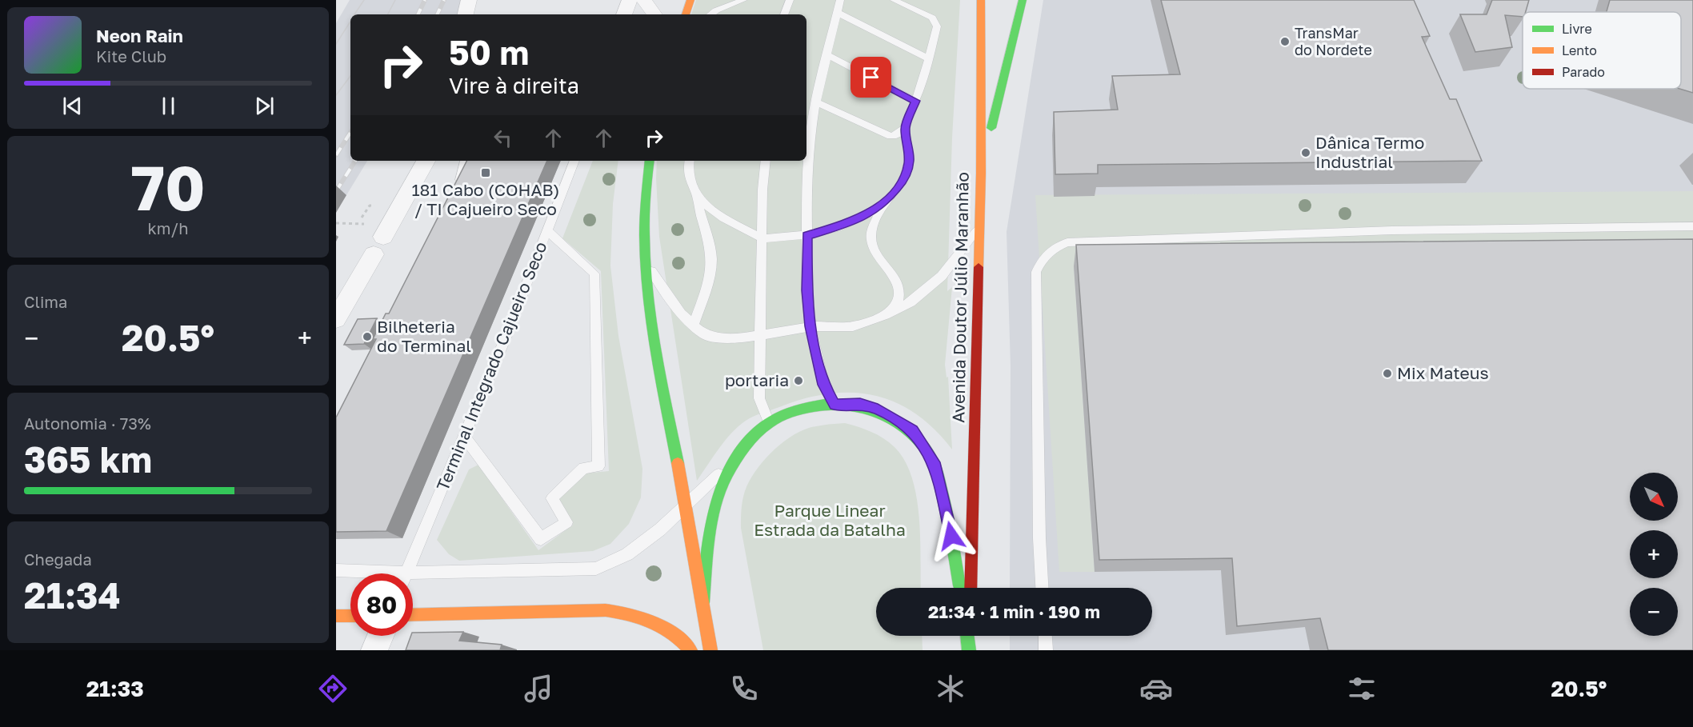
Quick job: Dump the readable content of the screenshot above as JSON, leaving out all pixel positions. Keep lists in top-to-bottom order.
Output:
{
  "streets": {
    "main road": ["Avenida Doutor Júlio Maranhão"],
    "lane": ["Terminal Integrado Cajueiro Seco"]
  },
  "parks": ["Parque Linear Estrada da Batalha"],
  "places": {
    "other": [
      "TransMar do Nordete",
      "Dânica Termo Industrial",
      "Bilheteria do Terminal",
      "Mix Mateus",
      "portaria"
    ],
    "transit": ["181 Cabo (COHAB) / TI Cajueiro Seco"]
  },
  "legend": ["Livre", "Lento", "Parado"],
  "north": "bottom right",
  "page": {
    "turn": ["50 m", "Vire à direita"],
    "song": ["Neon Rain", "Kite Club"],
    "tile": [
      ["70", "km/h"],
      "Clima",
      ["Autonomia · 73%", "365 km"],
      ["Chegada", "21:34"]
    ],
    "heat": ["−", "20.5°", "+"],
    "map_buttons": ["+", "−"],
    "limit": "80",
    "trip": "21:34 · 1 min · 190 m",
    "tabs": ["21:33", "20.5°"]
  }
}
